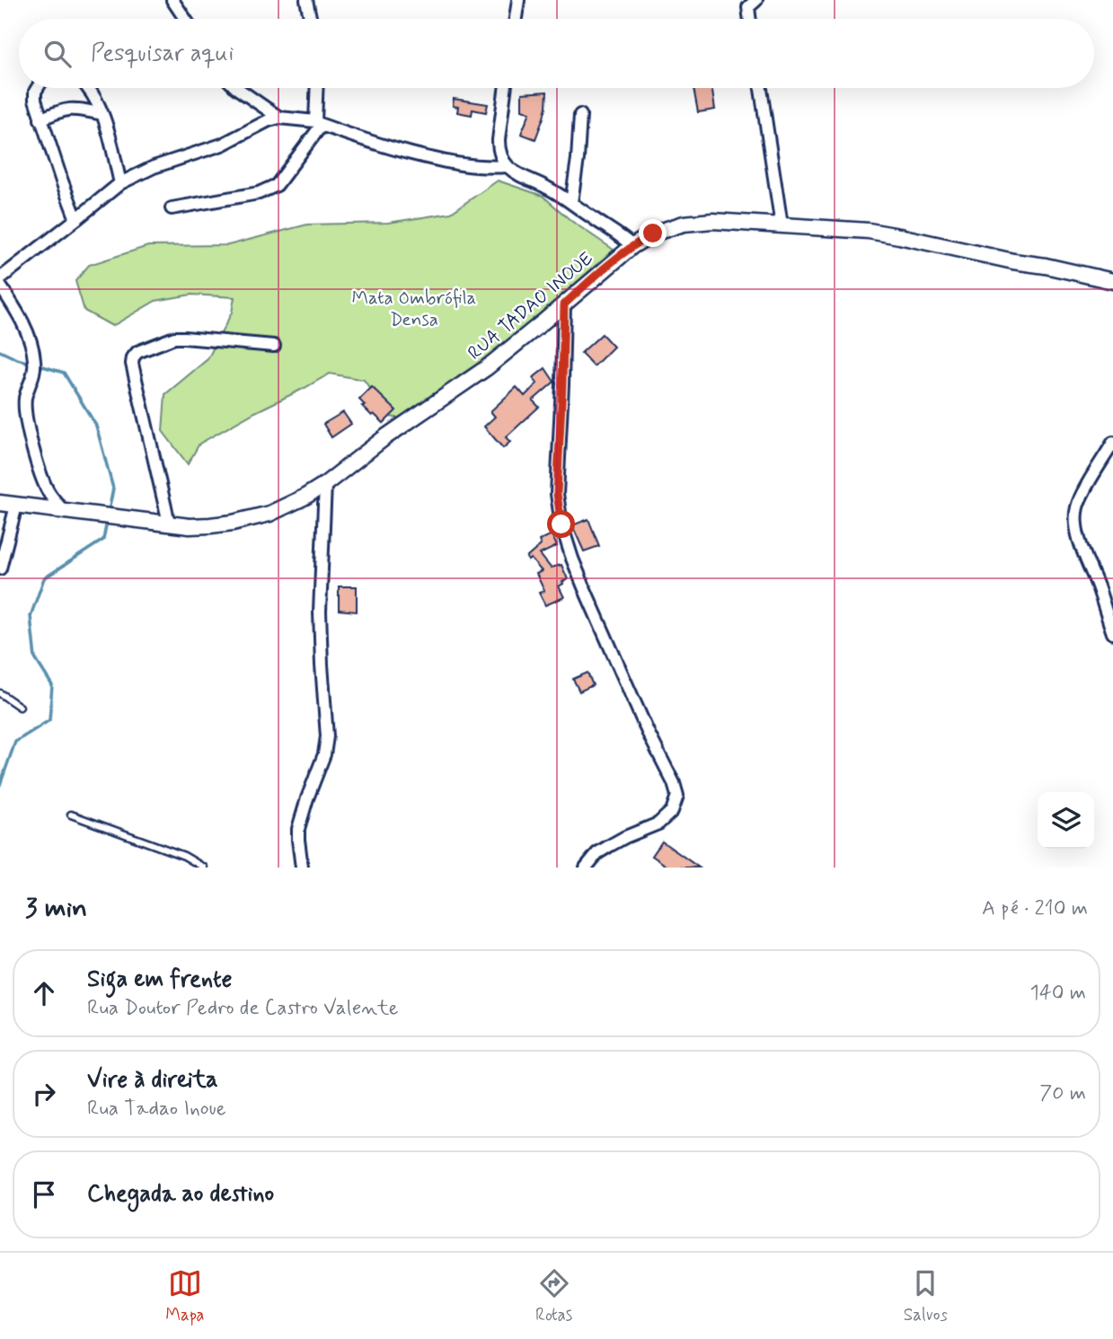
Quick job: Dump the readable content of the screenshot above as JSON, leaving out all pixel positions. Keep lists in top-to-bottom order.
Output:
{
  "streets": {
    "street": ["RUA TADAO INOUE"]
  },
  "parks": ["Mata Ombrófila Densa"],
  "page": {
    "search": "Pesquisar aqui",
    "heading": ["3 min", "A pé · 210 m"],
    "list": [
      ["Siga em frente", "Rua Doutor Pedro de Castro Valente", "140 m"],
      ["Vire à direita", "Rua Tadao Inoue", "70 m"],
      "Chegada ao destino"
    ],
    "nav": ["Mapa", "Rotas", "Salvos"]
  }
}
